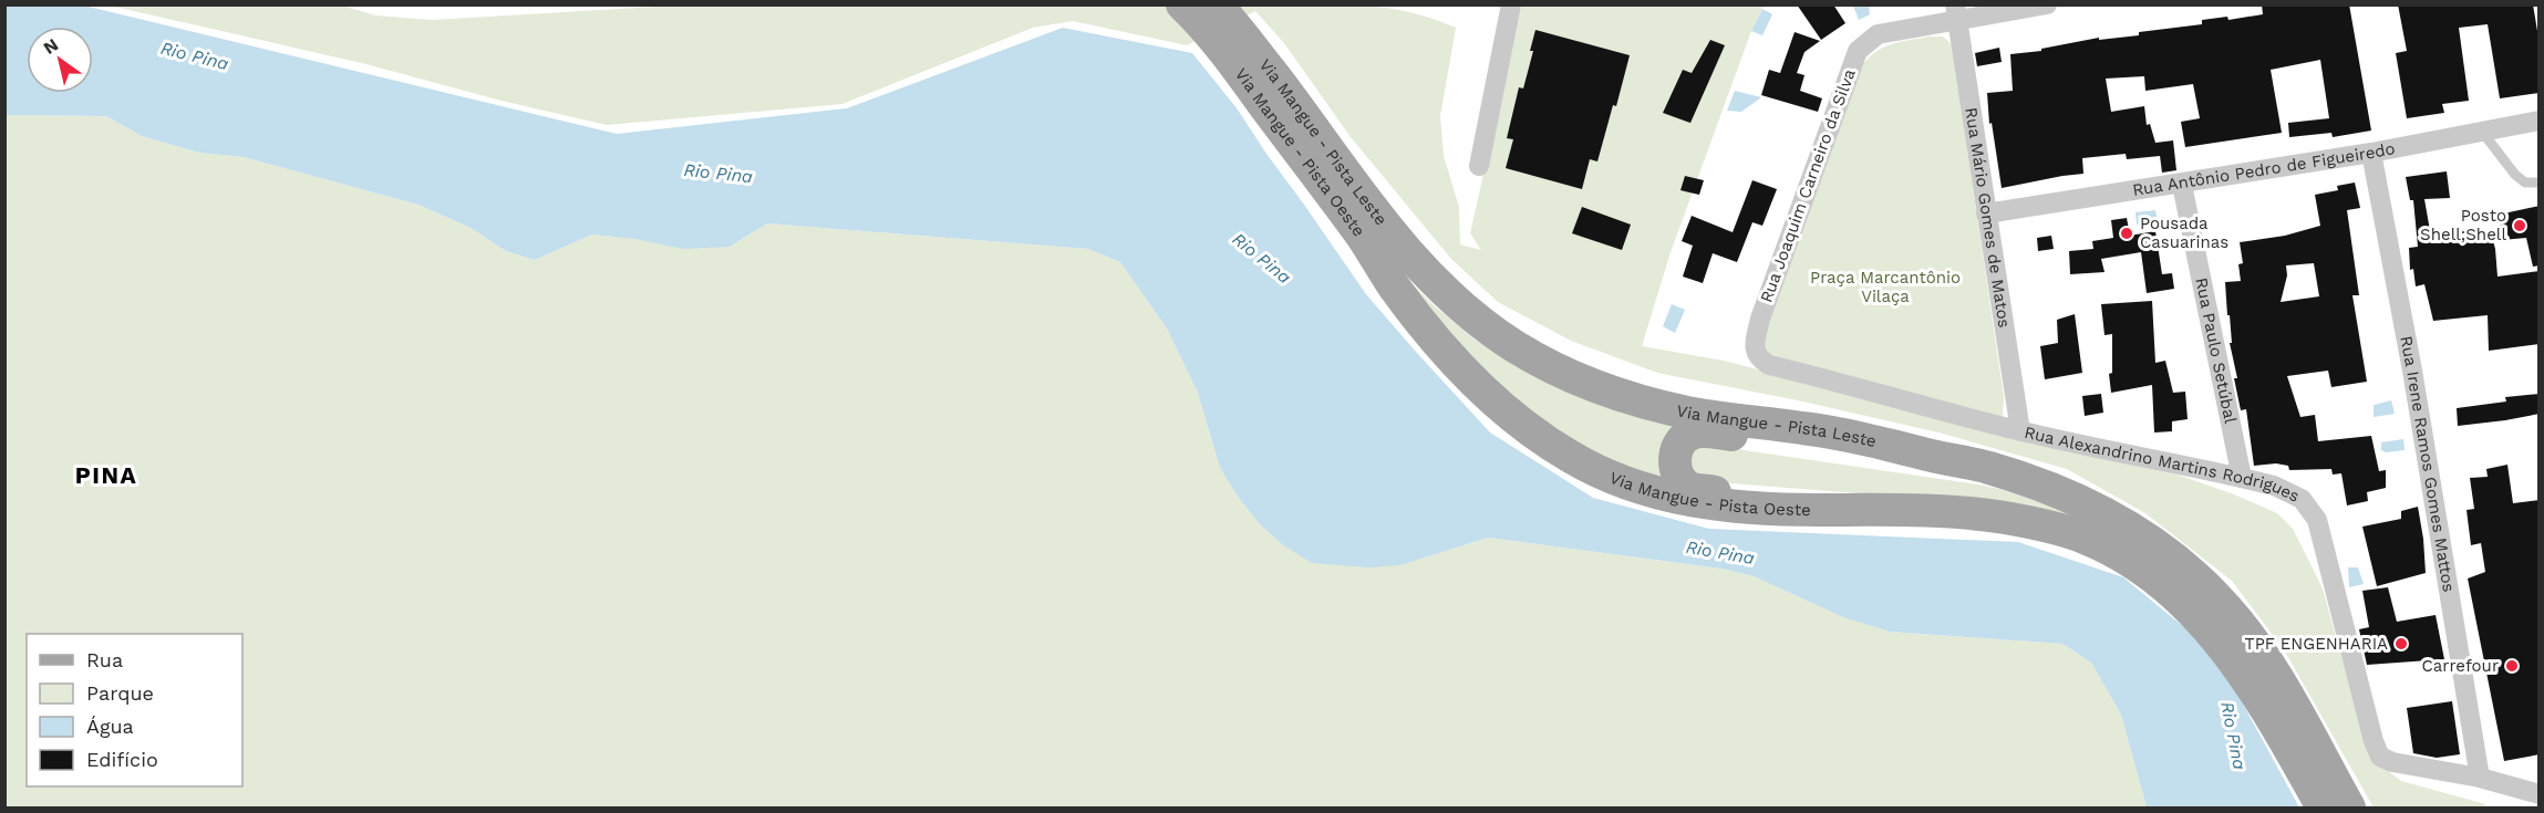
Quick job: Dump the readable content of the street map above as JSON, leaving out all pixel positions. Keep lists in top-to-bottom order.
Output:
{
  "streets": {
    "main road": ["Via Mangue - Pista Leste", "Via Mangue - Pista Oeste"],
    "street": [
      "Rua Antônio Pedro de Figueiredo",
      "Rua Joaquim Carneiro da Silva",
      "Rua Mário Gomes de Matos",
      "Rua Paulo Setúbal",
      "Rua Irene Ramos Gomes Mattos",
      "Rua Alexandrino Martins Rodrigues"
    ]
  },
  "crossings": [
    ["Via Mangue - Pista Leste", "Via Mangue - Pista Oeste"],
    ["Rua Antônio Pedro de Figueiredo", "Rua Mário Gomes de Matos"],
    ["Rua Antônio Pedro de Figueiredo", "Rua Paulo Setúbal"],
    ["Rua Antônio Pedro de Figueiredo", "Rua Irene Ramos Gomes Mattos"],
    ["Rua Joaquim Carneiro da Silva", "Rua Mário Gomes de Matos"],
    ["Rua Joaquim Carneiro da Silva", "Rua Alexandrino Martins Rodrigues"],
    ["Rua Mário Gomes de Matos", "Rua Alexandrino Martins Rodrigues"],
    ["Rua Paulo Setúbal", "Rua Alexandrino Martins Rodrigues"],
    ["Rua Irene Ramos Gomes Mattos", "Rua Alexandrino Martins Rodrigues"]
  ],
  "districts": ["PINA"],
  "water": ["Rio Pina"],
  "parks": ["Praça Marcantônio Vilaça"],
  "places": [
    "Posto Shell;Shell",
    "Pousada Casuarinas",
    "TPF ENGENHARIA",
    "Carrefour"
  ],
  "legend": [
    "Rua",
    "Parque",
    "Água",
    "Edifício"
  ],
  "north": "top left"
}
